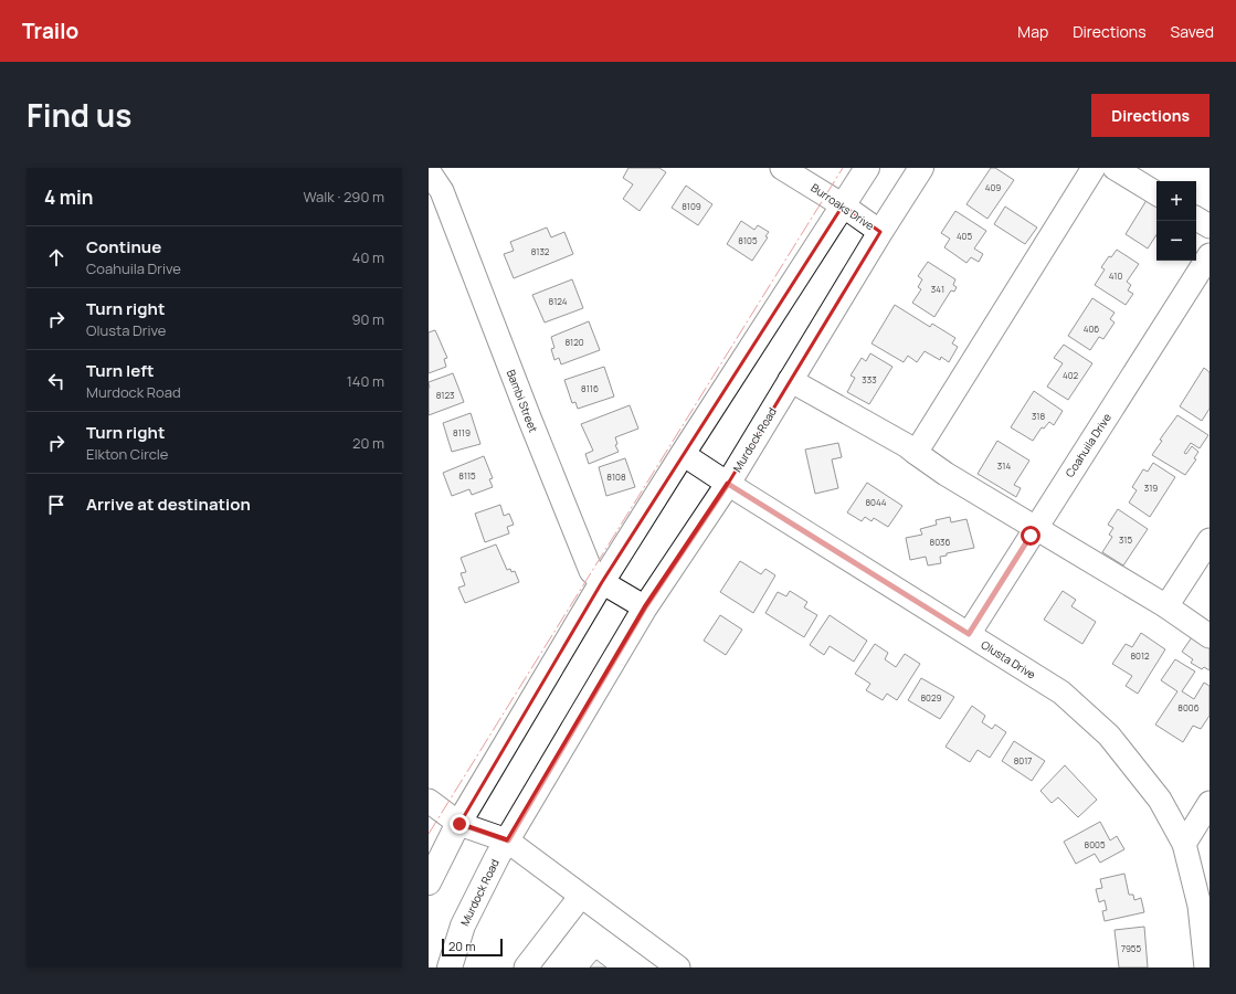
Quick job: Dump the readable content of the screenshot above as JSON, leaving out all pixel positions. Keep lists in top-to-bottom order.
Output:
{
  "streets": {
    "main road": ["Murdock Road"],
    "street": [
      "Burroaks Drive",
      "Bambi Street",
      "Coahuila Drive",
      "Olusta Drive"
    ]
  },
  "crossings": [
    ["Burroaks Drive", "Murdock Road"],
    ["Bambi Street", "Murdock Road"],
    ["Murdock Road", "Olusta Drive"],
    ["Coahuila Drive", "Olusta Drive"]
  ],
  "house_numbers": [
    "409",
    "8109",
    "405",
    "8105",
    "8132",
    "410",
    "341",
    "8124",
    "406",
    "8120",
    "402",
    "333",
    "8116",
    "8123",
    "318",
    "8119",
    "314",
    "8115",
    "8108",
    "319",
    "8044",
    "315",
    "8036",
    "8012",
    "8029",
    "8006",
    "8017",
    "8005",
    "7955"
  ],
  "scale_bar": "20 m",
  "page": {
    "header": "Trailo",
    "nav": ["Map", "Directions", "Saved"],
    "title": "Find us",
    "buttons": "Directions",
    "heading": ["4 min", "Walk · 290 m"],
    "map_buttons": ["+", "−"],
    "list": [
      ["Continue", "Coahuila Drive", "40 m"],
      ["Turn right", "Olusta Drive", "90 m"],
      ["Turn left", "Murdock Road", "140 m"],
      ["Turn right", "Elkton Circle", "20 m"],
      "Arrive at destination"
    ],
    "scale": "20 m"
  }
}
